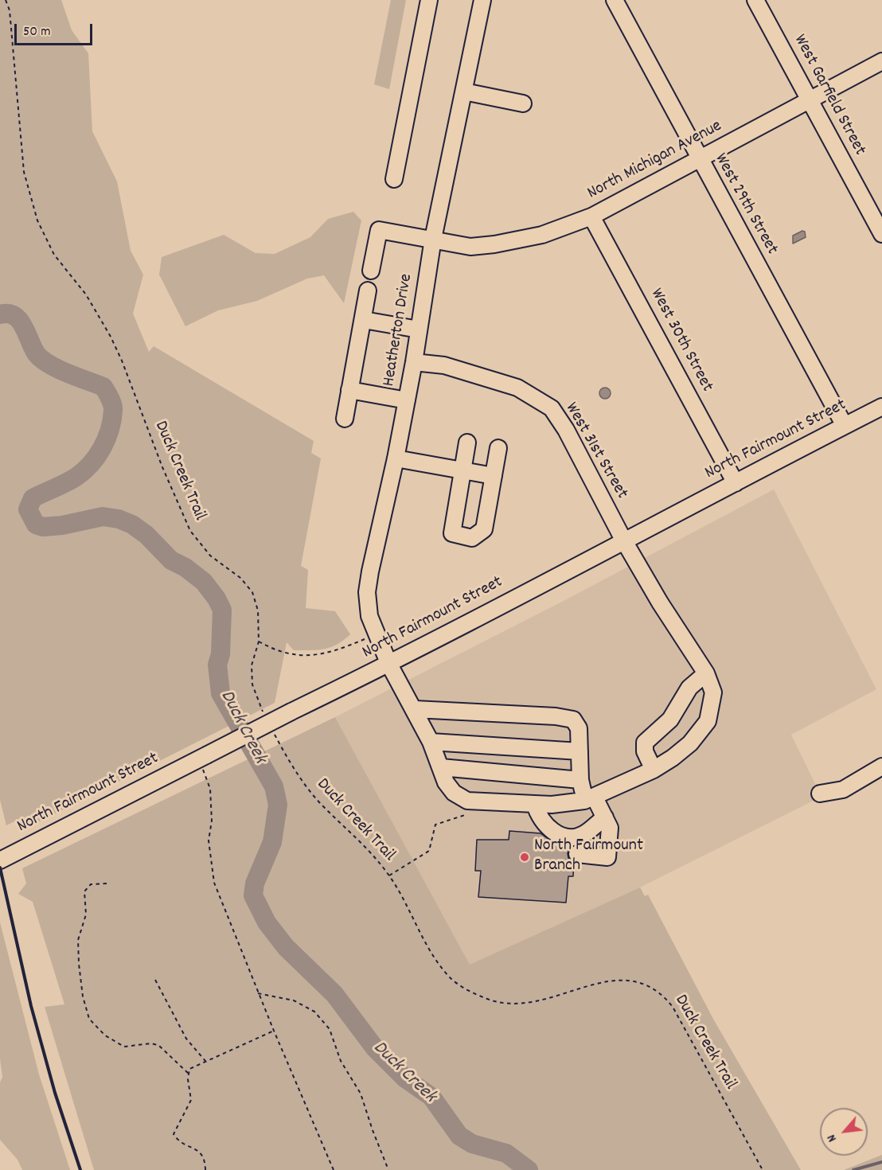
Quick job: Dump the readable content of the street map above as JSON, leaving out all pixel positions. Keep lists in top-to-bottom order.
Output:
{
  "streets": {
    "street": [
      "West Garfield Street",
      "North Michigan Avenue",
      "West 29th Street",
      "Heatherton Drive",
      "West 30th Street",
      "North Fairmount Street",
      "West 31st Street"
    ],
    "path": ["Duck Creek Trail"]
  },
  "crossings": [
    ["West Garfield Street", "North Michigan Avenue"],
    ["North Michigan Avenue", "West 29th Street"],
    ["North Michigan Avenue", "Heatherton Drive"],
    ["North Michigan Avenue", "West 30th Street"],
    ["West 29th Street", "North Fairmount Street"],
    ["Heatherton Drive", "North Fairmount Street"],
    ["Heatherton Drive", "West 31st Street"],
    ["West 30th Street", "North Fairmount Street"],
    ["North Fairmount Street", "West 31st Street"]
  ],
  "water": ["Duck Creek"],
  "places": ["North Fairmount Branch"],
  "scale_bar": "50 m",
  "north": "bottom left"
}
